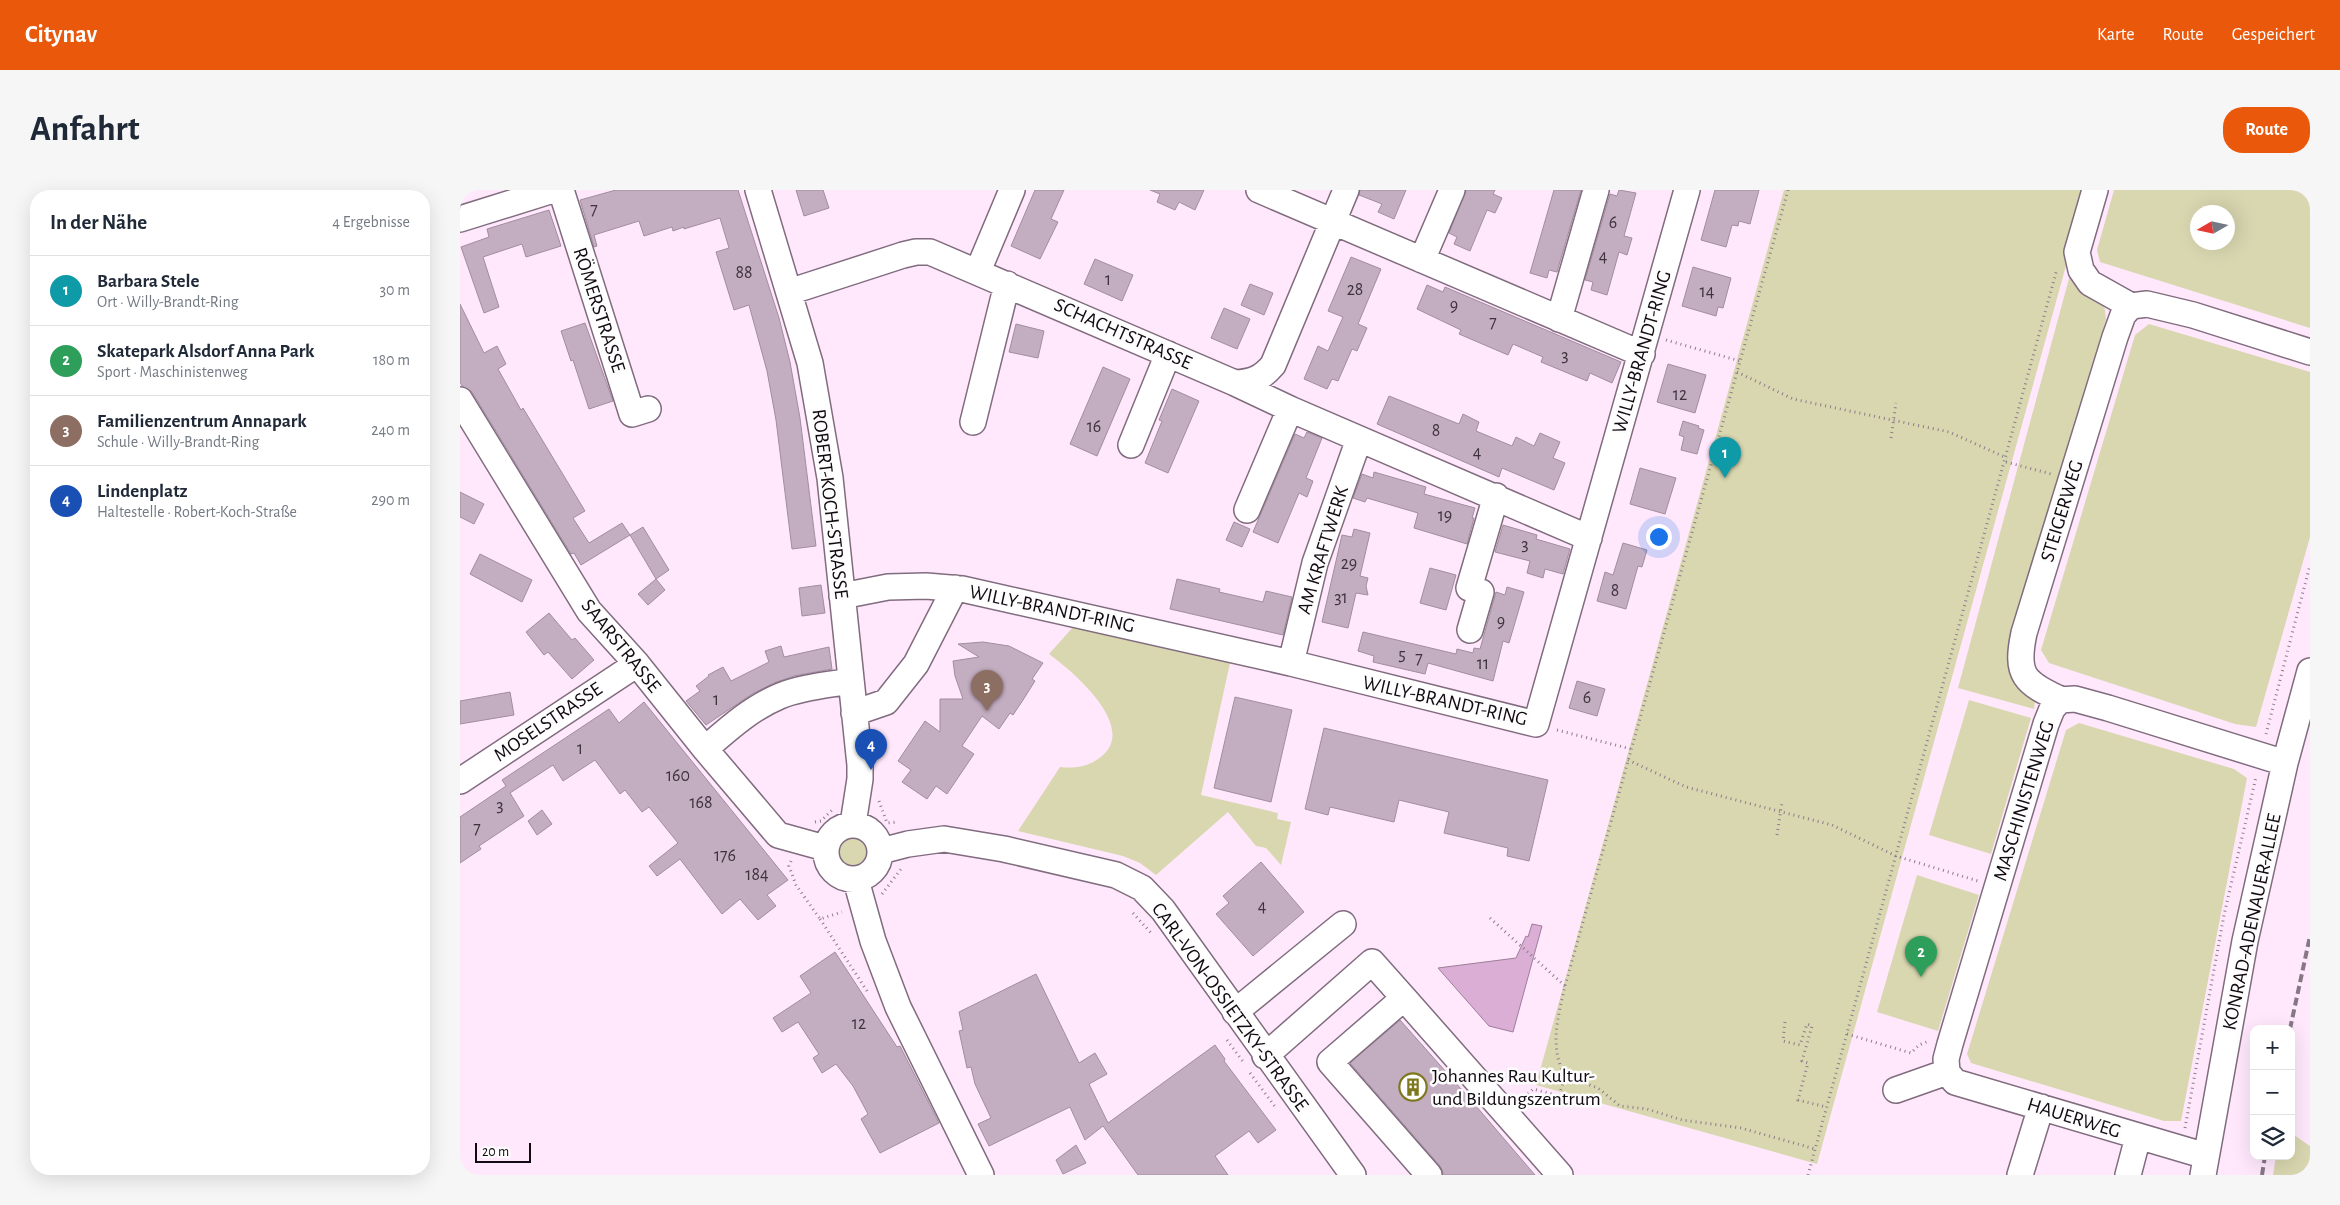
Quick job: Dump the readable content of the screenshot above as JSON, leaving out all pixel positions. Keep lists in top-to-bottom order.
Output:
{
  "streets": {
    "street": [
      "RÖMERSTRASSE",
      "SCHACHTSTRASSE",
      "WILLY-BRANDT-RING",
      "ROBERT-KOCH-STRASSE",
      "STEIGERWEG",
      "AM KRAFTWERK",
      "SAARSTRASSE",
      "MOSELSTRASSE",
      "MASCHINISTENWEG",
      "KONRAD-ADENAUER-ALLEE",
      "CARL-VON-OSSIETZKY-STRASSE",
      "HAUERWEG"
    ]
  },
  "crossings": [
    ["SCHACHTSTRASSE", "ROBERT-KOCH-STRASSE"],
    ["WILLY-BRANDT-RING", "ROBERT-KOCH-STRASSE"],
    ["WILLY-BRANDT-RING", "AM KRAFTWERK"],
    ["ROBERT-KOCH-STRASSE", "SAARSTRASSE"],
    ["ROBERT-KOCH-STRASSE", "CARL-VON-OSSIETZKY-STRASSE"],
    ["STEIGERWEG", "MASCHINISTENWEG"],
    ["SAARSTRASSE", "MOSELSTRASSE"],
    ["SAARSTRASSE", "CARL-VON-OSSIETZKY-STRASSE"],
    ["MASCHINISTENWEG", "KONRAD-ADENAUER-ALLEE"],
    ["MASCHINISTENWEG", "HAUERWEG"],
    ["KONRAD-ADENAUER-ALLEE", "HAUERWEG"]
  ],
  "places": {
    "building": ["Johannes Rau Kultur- und Bildungszentrum"]
  },
  "house_numbers": [
    "7",
    "6",
    "4",
    "88",
    "1",
    "28",
    "14",
    "9",
    "7",
    "3",
    "12",
    "16",
    "8",
    "4",
    "19",
    "3",
    "29",
    "8",
    "31",
    "9",
    "5",
    "7",
    "11",
    "6",
    "1",
    "1",
    "160",
    "168",
    "3",
    "7",
    "176",
    "184",
    "4",
    "12"
  ],
  "scale_bar": "20 m",
  "north": "left",
  "page": {
    "header": "Citynav",
    "nav": ["Karte", "Route", "Gespeichert"],
    "buttons": "Route",
    "title": "Anfahrt",
    "heading": ["In der Nähe", "4 Ergebnisse"],
    "list": [
      {
        "mark": "1",
        "name": "Barbara Stele",
        "note": "Ort · Willy-Brandt-Ring",
        "value": "30 m"
      },
      {
        "mark": "2",
        "name": "Skatepark Alsdorf Anna Park",
        "note": "Sport · Maschinistenweg",
        "value": "180 m"
      },
      {
        "mark": "3",
        "name": "Familienzentrum Annapark",
        "note": "Schule · Willy-Brandt-Ring",
        "value": "240 m"
      },
      {
        "mark": "4",
        "name": "Lindenplatz",
        "note": "Haltestelle · Robert-Koch-Straße",
        "value": "290 m"
      }
    ],
    "pins": [
      "1",
      "3",
      "4",
      "2"
    ],
    "map_buttons": ["+", "−"],
    "scale": "20 m"
  }
}
